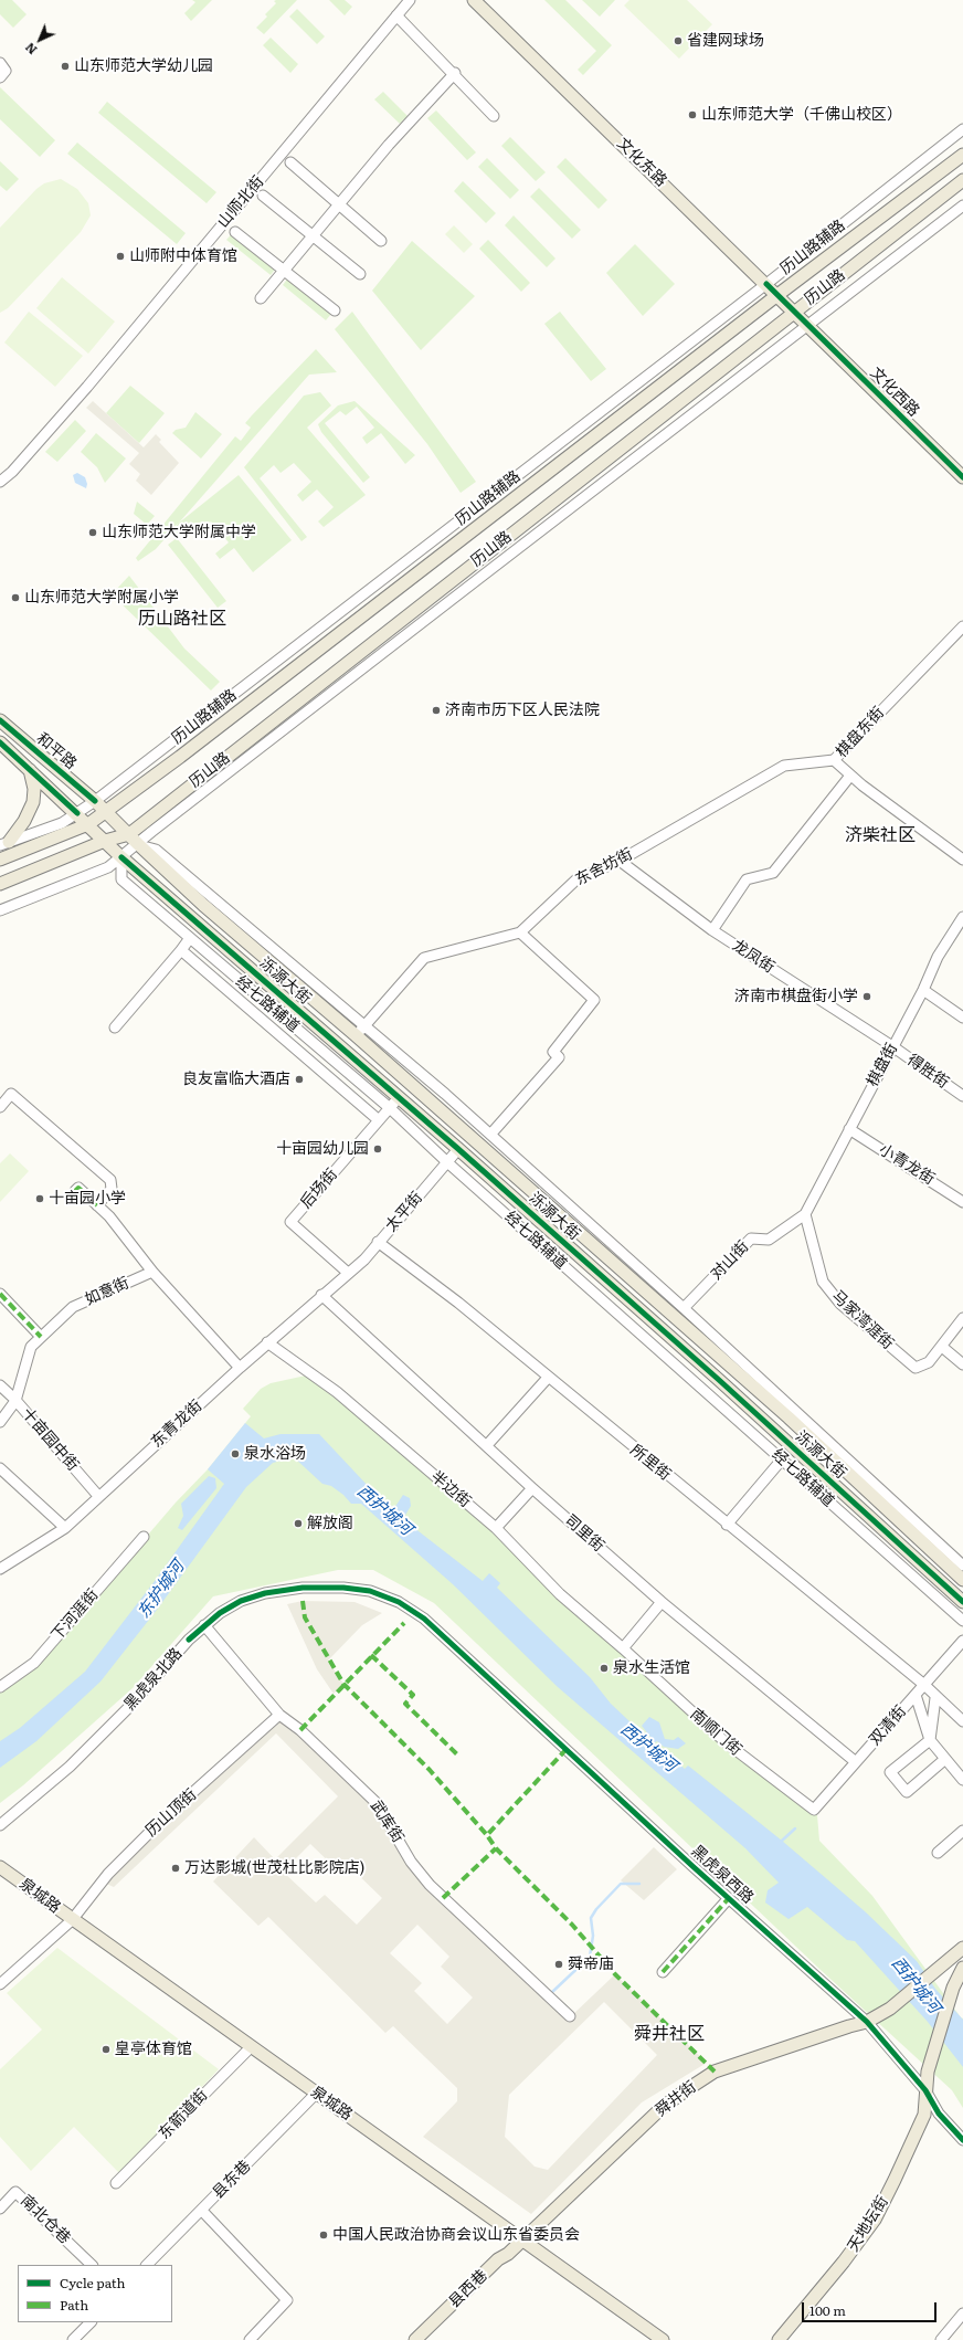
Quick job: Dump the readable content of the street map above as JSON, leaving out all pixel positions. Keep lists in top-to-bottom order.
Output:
{
  "streets": {
    "main road": [
      "文化东路",
      "历山路",
      "文化西路",
      "和平路",
      "泺源大街",
      "泉城路",
      "舜井街",
      "天地坛街",
      "县西巷"
    ],
    "street": [
      "山师北街",
      "历山路辅路",
      "棋盘东街",
      "东舍坊街",
      "龙凤街",
      "经七路辅道",
      "棋盘街",
      "得胜街",
      "小青龙街",
      "后场街",
      "太平街",
      "对山街",
      "如意街",
      "马家湾涯街",
      "东青龙街",
      "十亩园中街",
      "所里街",
      "半边街",
      "司里街",
      "下河涯街",
      "黑虎泉北路",
      "双清街",
      "南顺门街",
      "历山顶街",
      "武库街",
      "黑虎泉西路",
      "东箭道街",
      "县东巷",
      "南北仓巷"
    ]
  },
  "crossings": [
    ["文化东路", "历山路辅路"],
    ["文化东路", "历山路"],
    ["文化东路", "文化西路"],
    ["历山路辅路", "和平路"],
    ["历山路辅路", "泺源大街"],
    ["历山路", "和平路"],
    ["历山路", "泺源大街"],
    ["棋盘东街", "东舍坊街"],
    ["和平路", "泺源大街"],
    ["东舍坊街", "龙凤街"],
    ["东舍坊街", "泺源大街"],
    ["龙凤街", "棋盘街"],
    ["龙凤街", "得胜街"],
    ["泺源大街", "经七路辅道"],
    ["泺源大街", "后场街"],
    ["泺源大街", "太平街"],
    ["经七路辅道", "后场街"],
    ["经七路辅道", "太平街"],
    ["棋盘街", "得胜街"],
    ["棋盘街", "小青龙街"],
    ["棋盘街", "对山街"],
    ["棋盘街", "马家湾涯街"],
    ["后场街", "太平街"],
    ["后场街", "东青龙街"],
    ["太平街", "东青龙街"],
    ["太平街", "所里街"],
    ["对山街", "马家湾涯街"],
    ["如意街", "十亩园中街"],
    ["东青龙街", "十亩园中街"],
    ["东青龙街", "半边街"],
    ["东青龙街", "司里街"],
    ["所里街", "双清街"],
    ["半边街", "南顺门街"],
    ["司里街", "双清街"],
    ["黑虎泉北路", "武库街"],
    ["黑虎泉北路", "黑虎泉西路"],
    ["双清街", "南顺门街"],
    ["历山顶街", "武库街"],
    ["历山顶街", "泉城路"],
    ["黑虎泉西路", "舜井街"],
    ["黑虎泉西路", "天地坛街"],
    ["泉城路", "舜井街"],
    ["泉城路", "东箭道街"],
    ["泉城路", "县东巷"],
    ["泉城路", "县西巷"],
    ["舜井街", "县西巷"]
  ],
  "districts": ["历山路社区", "济柴社区", "舜井社区"],
  "water": ["西护城河", "东护城河"],
  "places": [
    "省建网球场",
    "山东师范大学幼儿园",
    "山东师范大学（千佛山校区）",
    "山师附中体育馆",
    "山东师范大学附属中学",
    "山东师范大学附属小学",
    "济南市历下区人民法院",
    "济南市棋盘街小学",
    "良友富临大酒店",
    "十亩园幼儿园",
    "十亩园小学",
    "泉水浴场",
    "解放阁",
    "泉水生活馆",
    "万达影城(世茂杜比影院店)",
    "舜帝庙",
    "皇亭体育馆",
    "中国人民政治协商会议山东省委员会"
  ],
  "legend": ["Cycle path", "Path"],
  "scale_bar": "100 m",
  "north": "bottom left"
}
